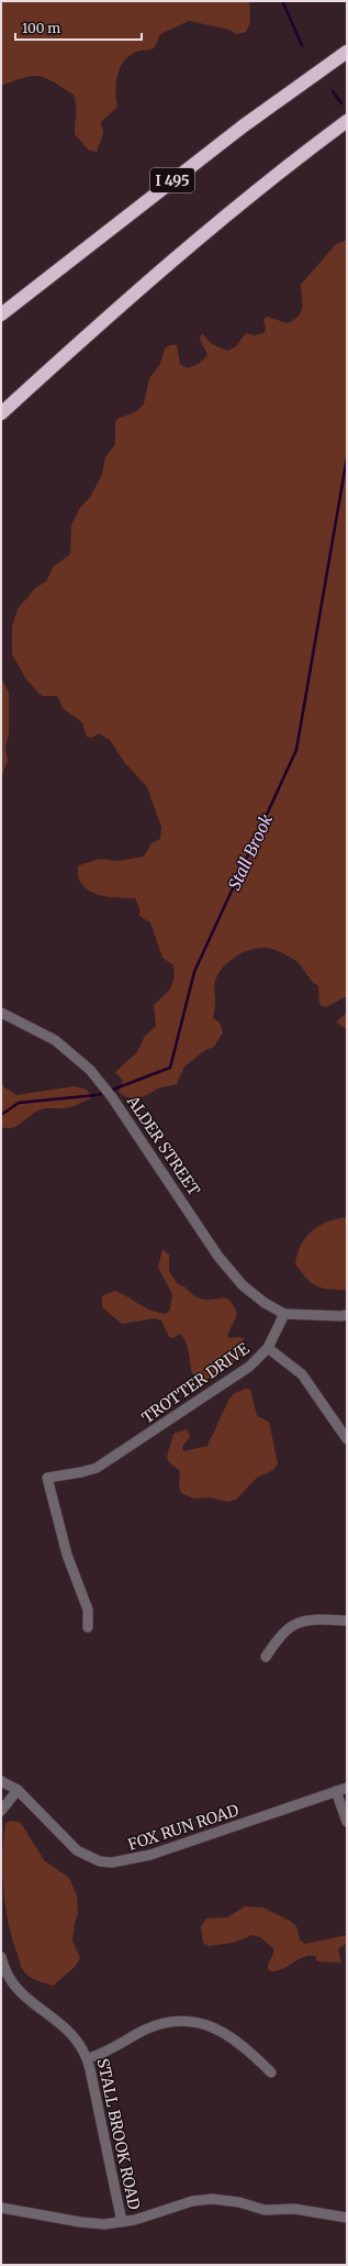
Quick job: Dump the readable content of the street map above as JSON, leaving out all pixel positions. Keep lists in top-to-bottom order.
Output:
{
  "streets": {
    "highway": ["I 495"],
    "street": [
      "ALDER STREET",
      "TROTTER DRIVE",
      "FOX RUN ROAD",
      "STALL BROOK ROAD"
    ]
  },
  "crossings": [
    ["ALDER STREET", "TROTTER DRIVE"]
  ],
  "water": ["Stall Brook"],
  "scale_bar": "100 m"
}
